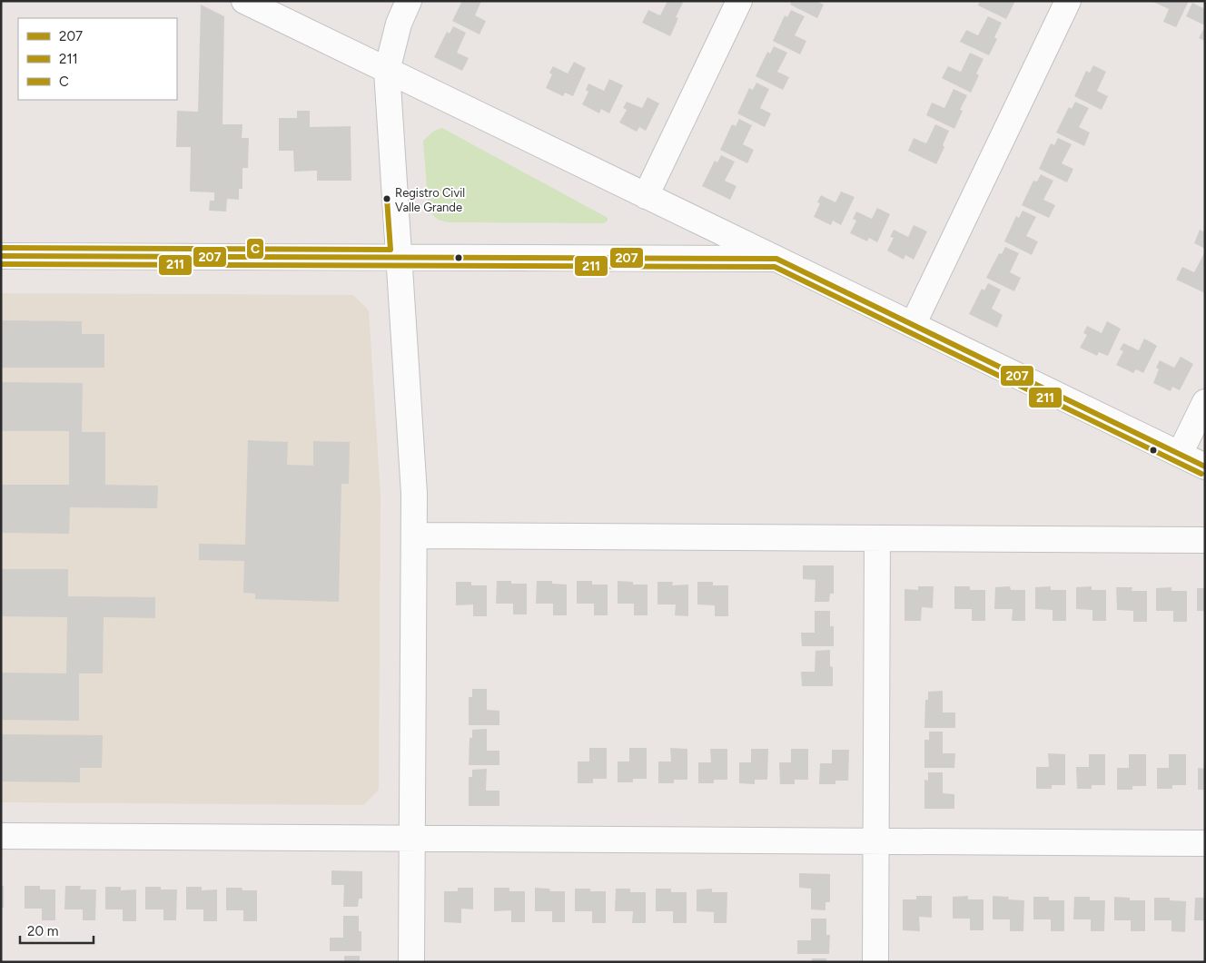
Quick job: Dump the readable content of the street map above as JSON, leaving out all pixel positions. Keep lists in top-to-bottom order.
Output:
{
  "places": ["Registro Civil Valle Grande"],
  "lines": ["transit line C", "transit line 207", "transit line 211"],
  "legend": ["207", "211", "C"],
  "scale_bar": "20 m"
}
